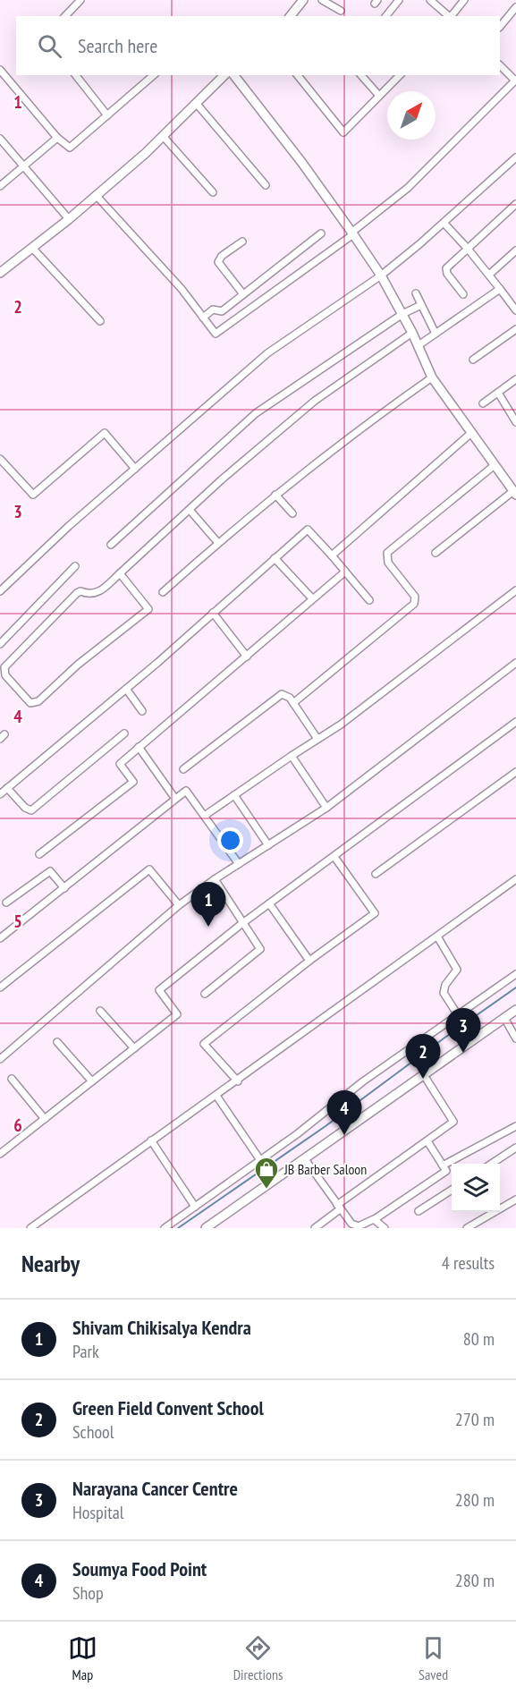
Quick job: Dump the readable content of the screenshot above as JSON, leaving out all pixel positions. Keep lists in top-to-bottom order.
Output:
{
  "places": {
    "shop": ["JB Barber Saloon"]
  },
  "north": "top right",
  "page": {
    "search": "Search here",
    "pins": [
      "1",
      "3",
      "2",
      "4"
    ],
    "heading": ["Nearby", "4 results"],
    "list": [
      {
        "mark": "1",
        "name": "Shivam Chikisalya Kendra",
        "note": "Park",
        "value": "80 m"
      },
      {
        "mark": "2",
        "name": "Green Field Convent School",
        "note": "School",
        "value": "270 m"
      },
      {
        "mark": "3",
        "name": "Narayana Cancer Centre",
        "note": "Hospital",
        "value": "280 m"
      },
      {
        "mark": "4",
        "name": "Soumya Food Point",
        "note": "Shop",
        "value": "280 m"
      }
    ],
    "nav": ["Map", "Directions", "Saved"]
  },
  "grid": {
    "rows": [
      "1",
      "2",
      "3",
      "4",
      "5",
      "6"
    ]
  }
}
